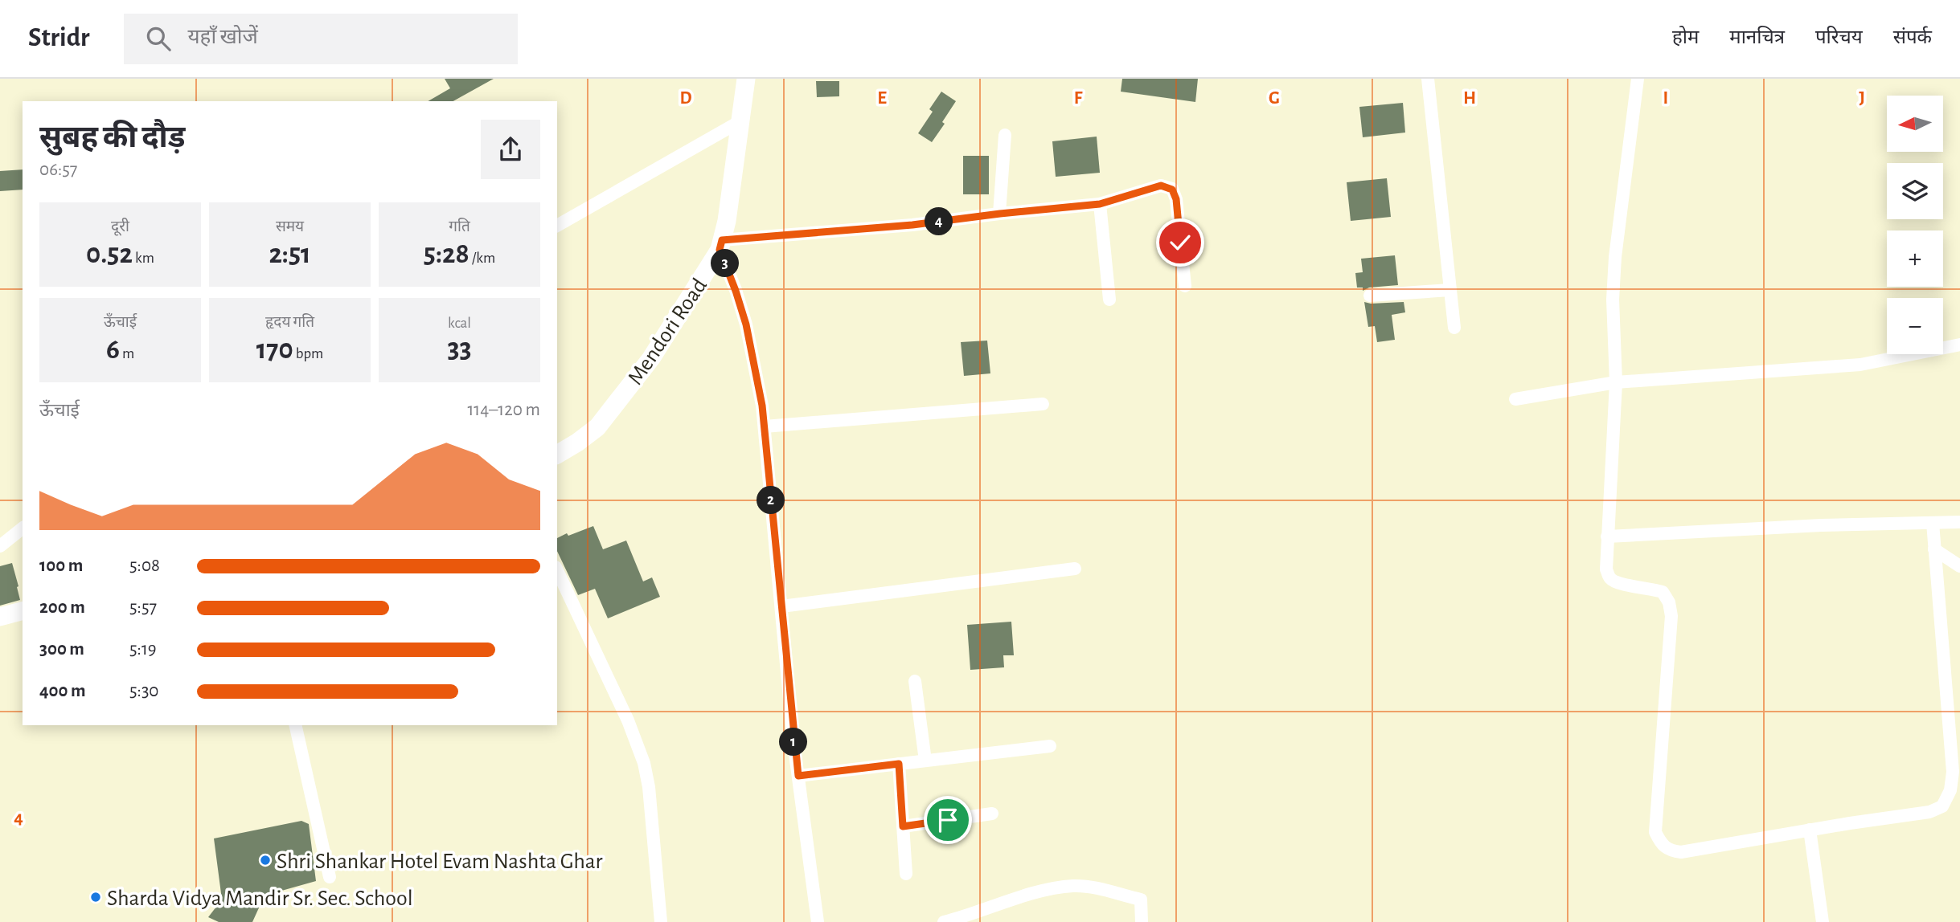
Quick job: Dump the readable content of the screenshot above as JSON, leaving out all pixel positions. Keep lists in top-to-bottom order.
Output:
{
  "streets": {
    "main road": ["Mendori Road"]
  },
  "places": ["Shri Shankar Hotel Evam Nashta Ghar", "Sharda Vidya Mandir Sr. Sec. School"],
  "north": "left",
  "page": {
    "header": "Stridr",
    "search": "यहाँ खोजें",
    "nav": [
      "होम",
      "मानचित्र",
      "परिचय",
      "संपर्क"
    ],
    "map_buttons": ["+", "−"],
    "heading": ["सुबह की दौड़", "06:57"],
    "stats": [
      ["दूरी", "0.52 km"],
      ["समय", "2:51"],
      ["गति", "5:28 /km"],
      ["ऊँचाई", "6 m"],
      ["हृदय गति", "170 bpm"],
      ["kcal", "33"]
    ],
    "pins": [
      "4",
      "3",
      "2",
      "1"
    ],
    "chart": ["ऊँचाई", "114–120 m"],
    "list": [
      {
        "name": "100 m",
        "note": "5:08"
      },
      {
        "name": "200 m",
        "note": "5:57"
      },
      {
        "name": "300 m",
        "note": "5:19"
      },
      {
        "name": "400 m",
        "note": "5:30"
      }
    ]
  },
  "grid": {
    "columns": [
      "D",
      "E",
      "F",
      "G",
      "H",
      "I",
      "J"
    ],
    "rows": ["4"]
  }
}
